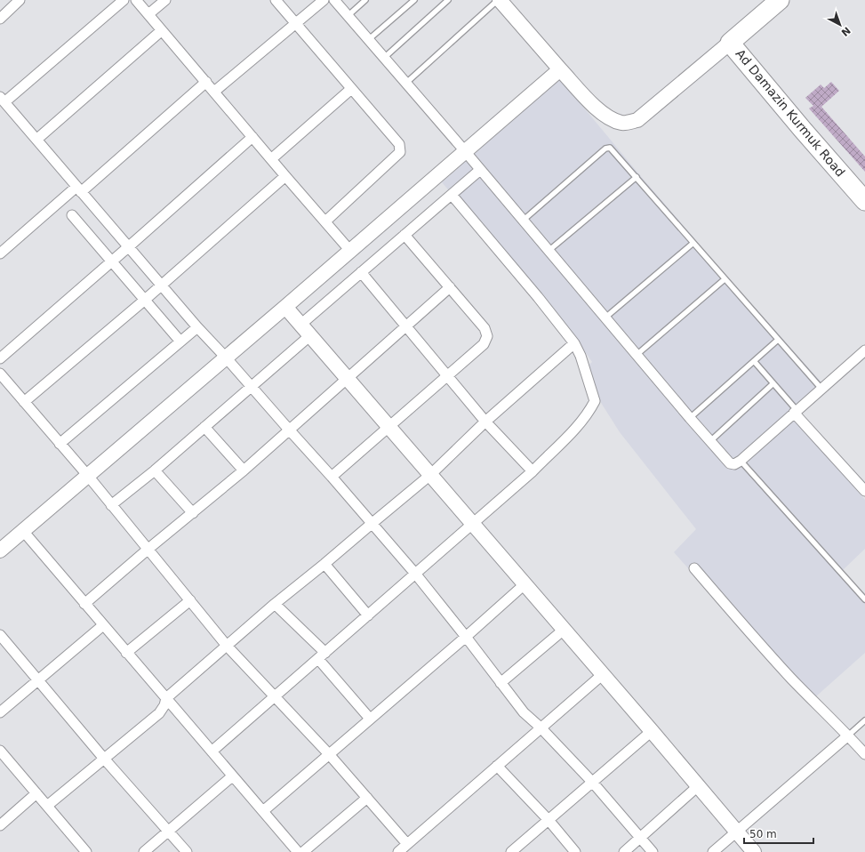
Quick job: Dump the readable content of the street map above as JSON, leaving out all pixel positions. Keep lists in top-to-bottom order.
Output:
{
  "streets": {
    "highway": ["Ad Damazin Kurmuk Road"]
  },
  "scale_bar": "50 m",
  "north": "bottom right"
}
